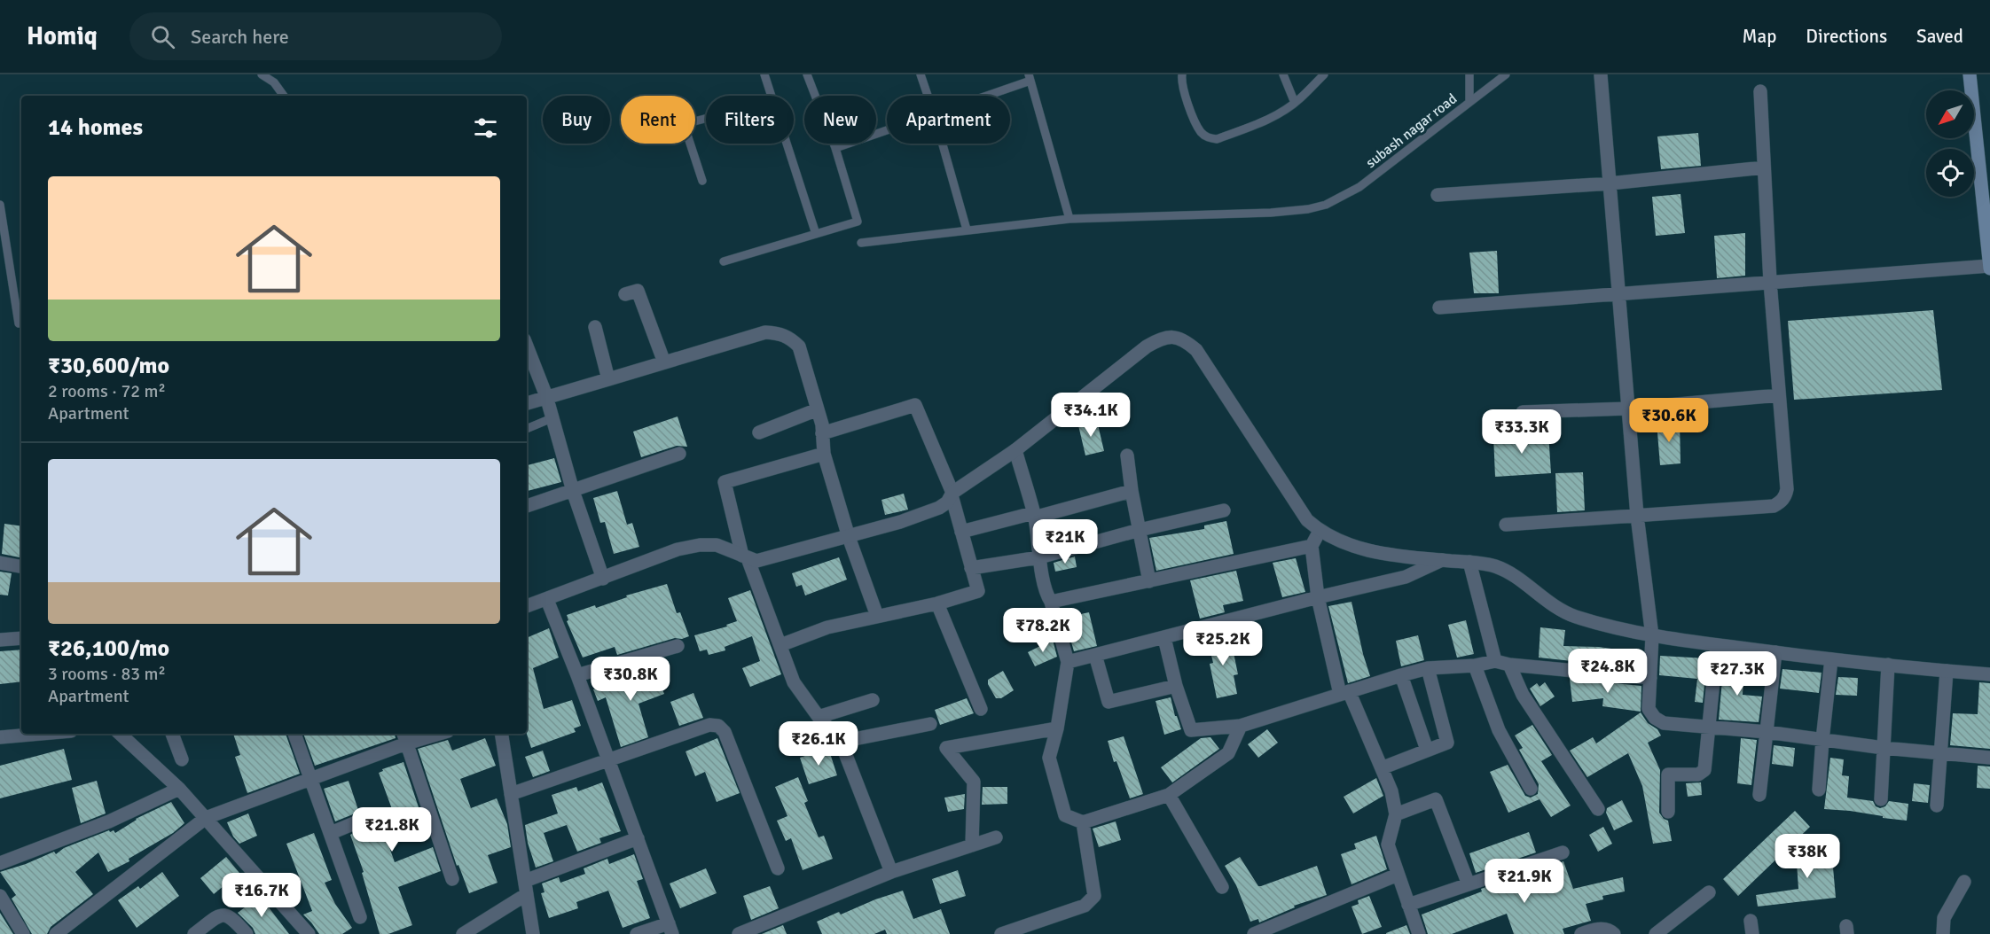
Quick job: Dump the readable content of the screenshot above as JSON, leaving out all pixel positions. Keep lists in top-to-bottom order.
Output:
{
  "streets": {
    "lane": ["subash nagar road"]
  },
  "north": "bottom left",
  "page": {
    "header": "Homiq",
    "search": "Search here",
    "nav": ["Map", "Directions", "Saved"],
    "chip": [
      "Buy",
      "Rent",
      "Filters",
      "New",
      "Apartment"
    ],
    "heading": "14 homes",
    "list": [
      {
        "name": "₹30,600/mo",
        "note": "2 rooms · 72 m² · Apartment"
      },
      {
        "name": "₹26,100/mo",
        "note": "3 rooms · 83 m² · Apartment"
      }
    ],
    "price": [
      "₹34.1K",
      "₹30.6K",
      "₹33.3K",
      "₹21K",
      "₹78.2K",
      "₹25.2K",
      "₹24.8K",
      "₹27.3K",
      "₹30.8K",
      "₹26.1K",
      "₹21.8K",
      "₹38K",
      "₹21.9K",
      "₹16.7K"
    ]
  }
}
